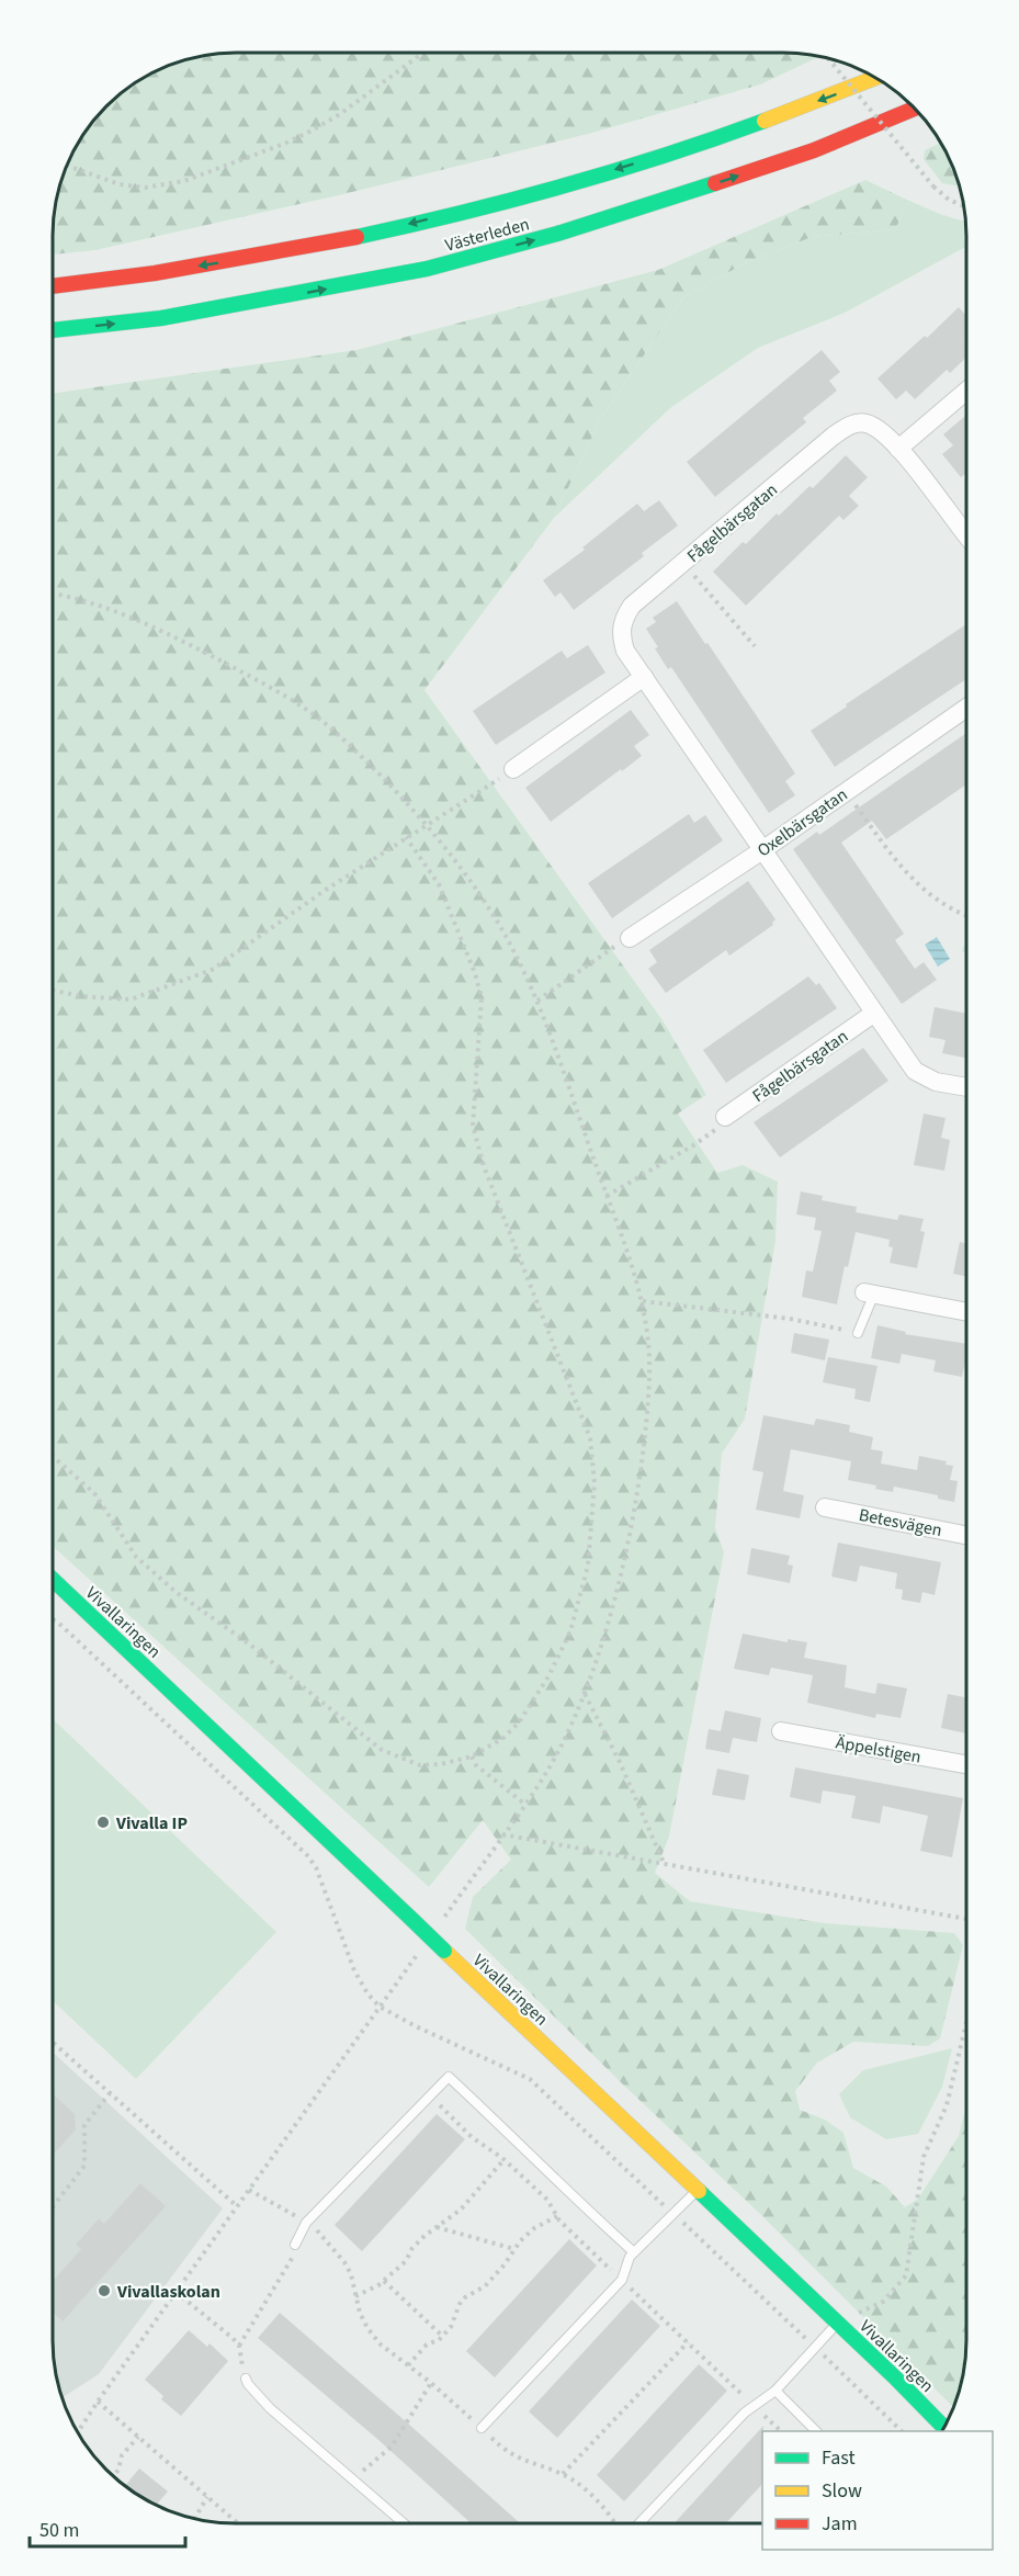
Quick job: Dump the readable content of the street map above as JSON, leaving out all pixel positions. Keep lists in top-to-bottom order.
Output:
{
  "streets": {
    "main road": ["Västerleden", "Vivallaringen"],
    "street": [
      "Fågelbärsgatan",
      "Oxelbärsgatan",
      "Betesvägen",
      "Äppelstigen"
    ]
  },
  "crossings": [
    ["Fågelbärsgatan", "Oxelbärsgatan"]
  ],
  "places": ["Vivalla IP", "Vivallaskolan"],
  "legend": ["Fast", "Slow", "Jam"],
  "scale_bar": "50 m"
}
